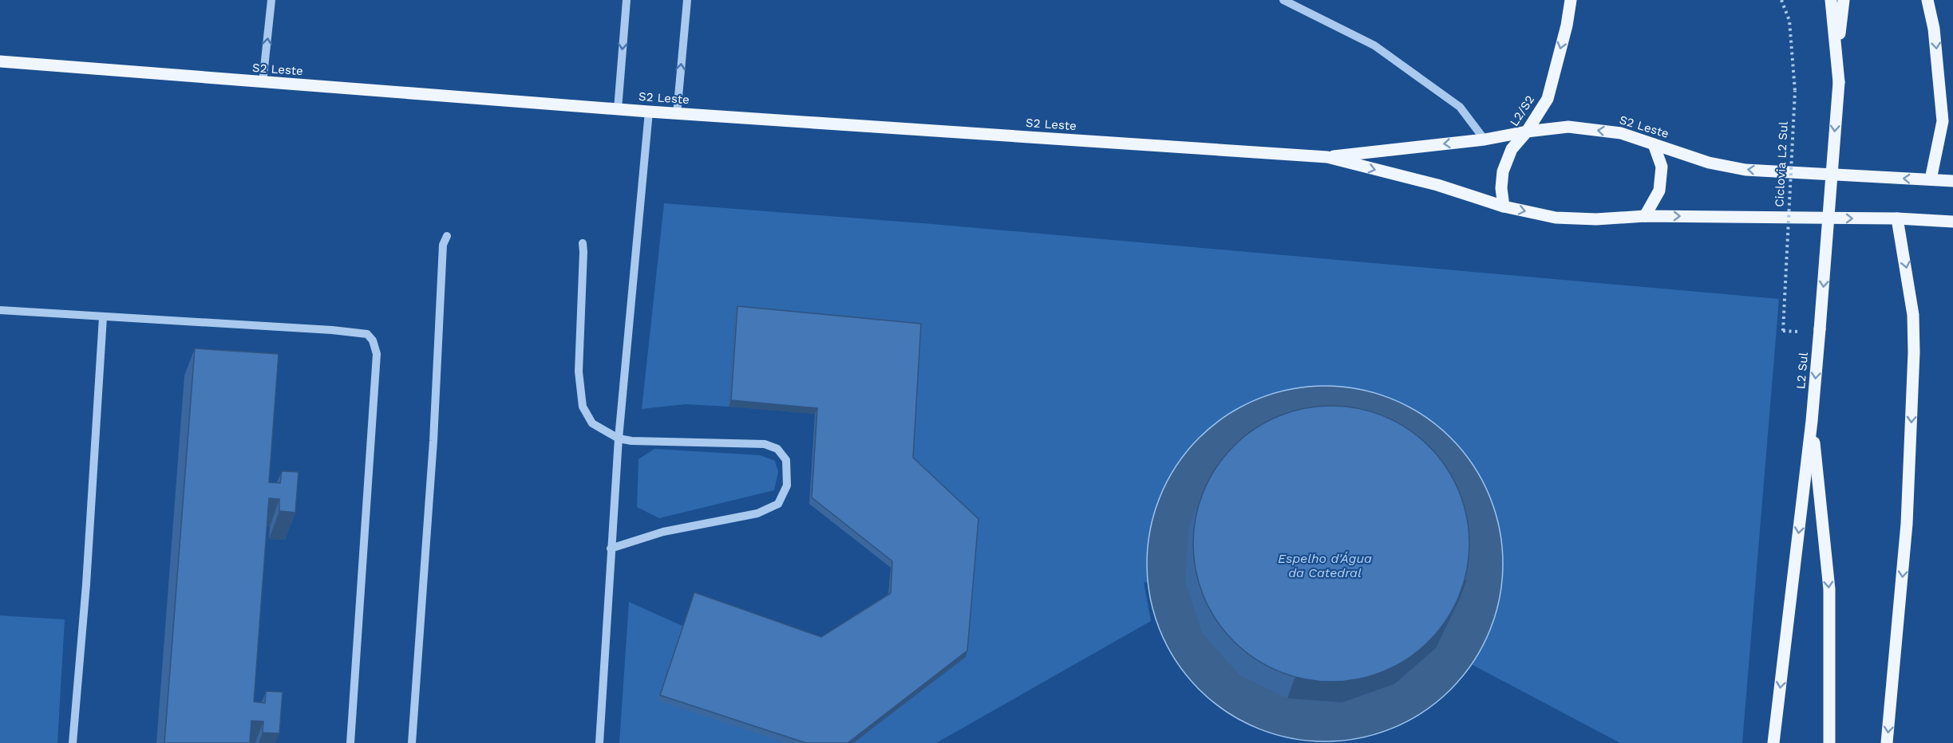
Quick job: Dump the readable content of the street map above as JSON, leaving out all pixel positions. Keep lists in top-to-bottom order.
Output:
{
  "streets": {
    "main road": ["S2 Leste", "L2/S2", "L2 Sul"],
    "path": ["Ciclovia L2 Sul"]
  },
  "crossings": [
    ["S2 Leste", "L2/S2"]
  ],
  "one_way": ["L2/S2"],
  "water": ["Espelho d'Água da Catedral"]
}
